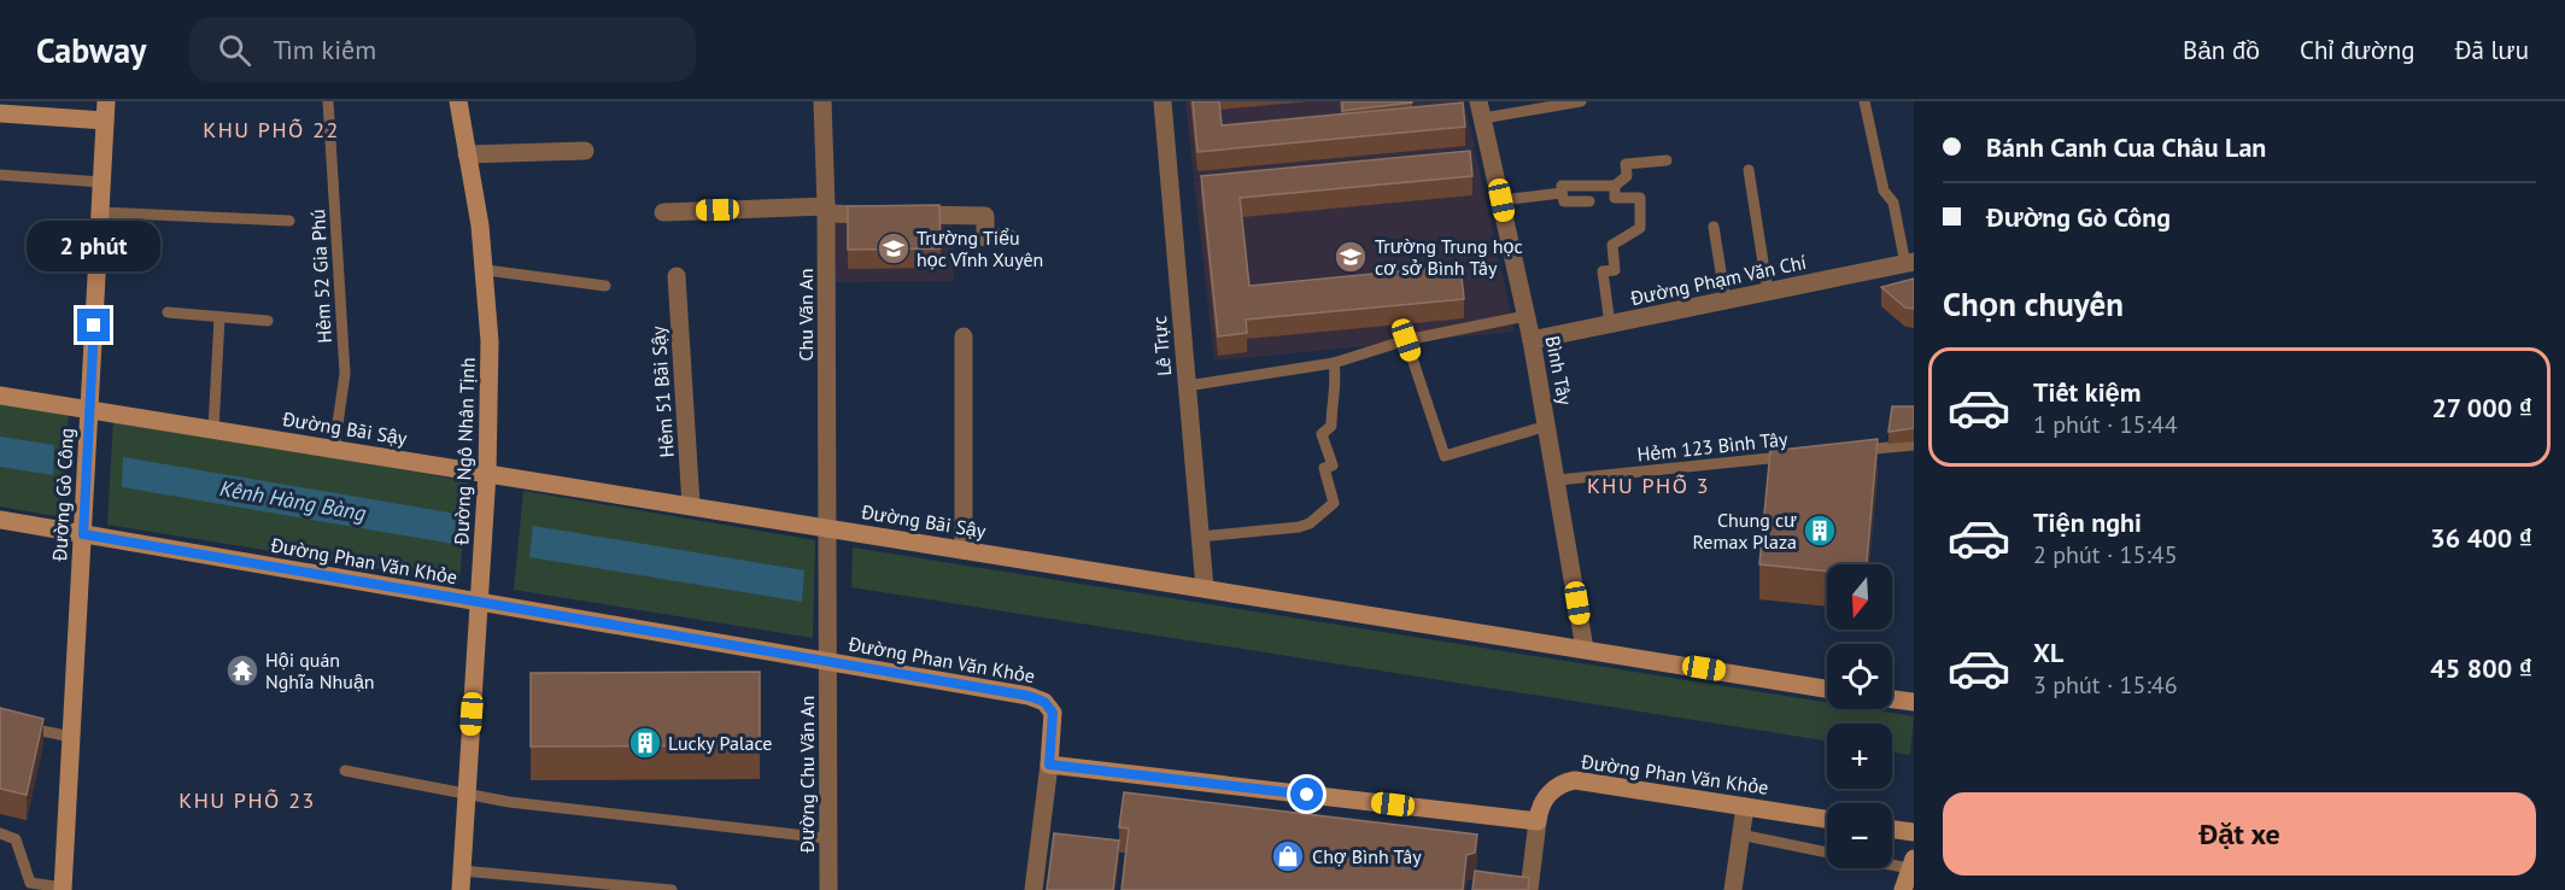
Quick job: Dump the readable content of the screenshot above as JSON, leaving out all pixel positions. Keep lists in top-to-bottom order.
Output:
{
  "streets": {
    "street": [
      "Đường Phạm Văn Chí",
      "Chu Văn An",
      "Lê Trực",
      "Bình Tây",
      "Hẻm 51 Bãi Sậy",
      "Đường Bãi Sậy",
      "Đường Ngô Nhân Tịnh",
      "Đường Gò Công",
      "Đường Phan Văn Khỏe",
      "Đường Chu Văn An"
    ],
    "lane": ["Hẻm 52 Gia Phú", "Hẻm 123 Bình Tây"]
  },
  "crossings": [
    ["Hẻm 52 Gia Phú", "Đường Bãi Sậy"],
    ["Đường Phạm Văn Chí", "Bình Tây"],
    ["Chu Văn An", "Đường Bãi Sậy"],
    ["Chu Văn An", "Đường Chu Văn An"],
    ["Lê Trực", "Đường Bãi Sậy"],
    ["Bình Tây", "Đường Bãi Sậy"],
    ["Bình Tây", "Hẻm 123 Bình Tây"],
    ["Hẻm 51 Bãi Sậy", "Đường Bãi Sậy"],
    ["Đường Bãi Sậy", "Đường Ngô Nhân Tịnh"],
    ["Đường Bãi Sậy", "Đường Gò Công"],
    ["Đường Bãi Sậy", "Đường Chu Văn An"],
    ["Đường Ngô Nhân Tịnh", "Đường Phan Văn Khỏe"],
    ["Đường Gò Công", "Đường Phan Văn Khỏe"],
    ["Đường Phan Văn Khỏe", "Đường Chu Văn An"]
  ],
  "districts": ["KHU PHỐ 22", "KHU PHỐ 3", "KHU PHỐ 23"],
  "water": ["Kênh Hàng Bàng"],
  "places": {
    "school or university": ["Trường Tiểu học Vĩnh Xuyên", "Trường Trung học cơ sở Bình Tây"],
    "building": ["Chung cư Remax Plaza", "Lucky Palace"],
    "temple": ["Hội quán Nghĩa Nhuận"],
    "shop": ["Chợ Bình Tây"]
  },
  "north": "bottom",
  "page": {
    "header": "Cabway",
    "search": "Tìm kiếm",
    "nav": ["Bản đồ", "Chỉ đường", "Đã lưu"],
    "banner": ["Bánh Canh Cua Châu Lan", "Đường Gò Công"],
    "bubble": "2 phút",
    "heading": "Chọn chuyến",
    "list": [
      {
        "name": "Tiết kiệm",
        "note": "1 phút · 15:44",
        "value": "27 000 ₫"
      },
      {
        "name": "Tiện nghi",
        "note": "2 phút · 15:45",
        "value": "36 400 ₫"
      },
      {
        "name": "XL",
        "note": "3 phút · 15:46",
        "value": "45 800 ₫"
      }
    ],
    "map_buttons": ["+", "−"],
    "buttons": "Đặt xe"
  }
}
